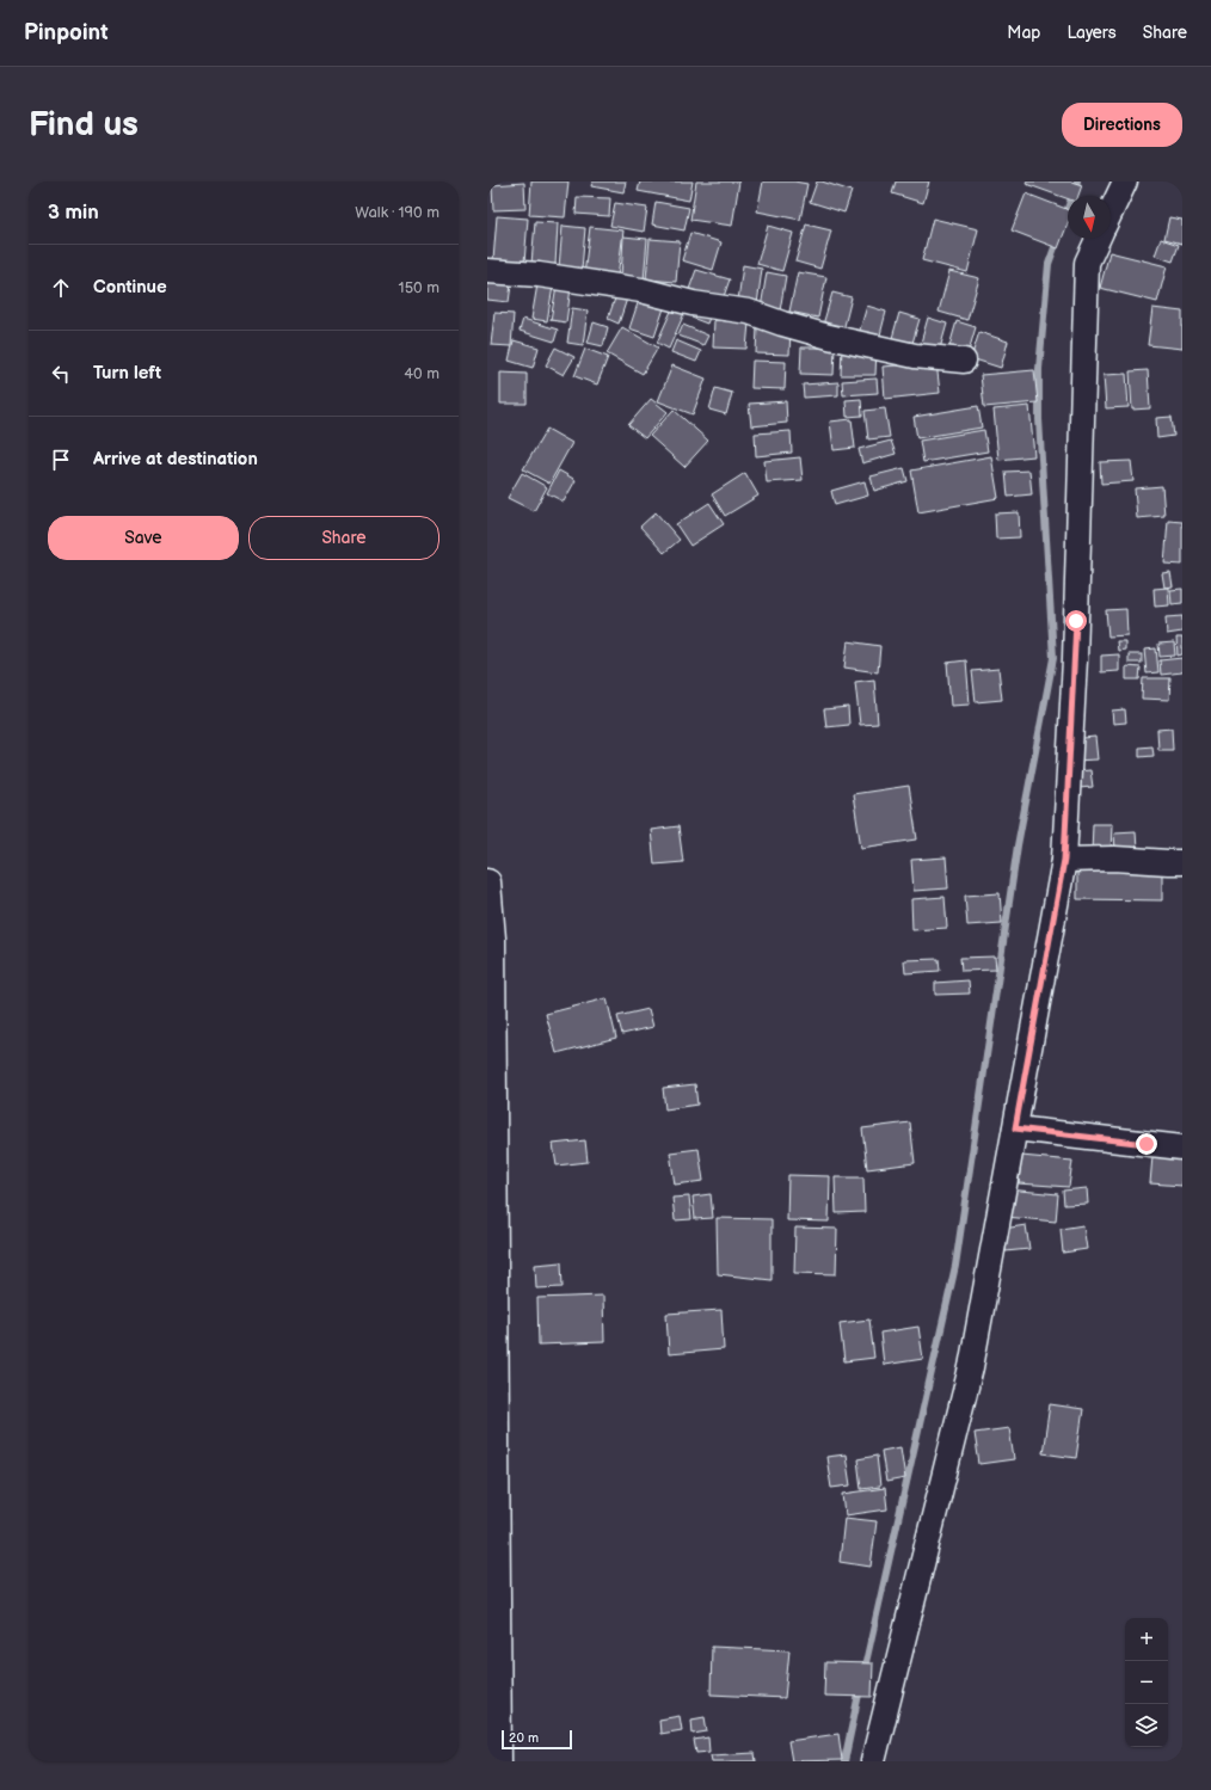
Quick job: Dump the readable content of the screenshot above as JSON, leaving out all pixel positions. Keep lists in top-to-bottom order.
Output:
{
  "scale_bar": "20 m",
  "north": "bottom",
  "page": {
    "header": "Pinpoint",
    "nav": ["Map", "Layers", "Share"],
    "buttons": [
      "Directions",
      ["Save", "Share"]
    ],
    "title": "Find us",
    "heading": ["3 min", "Walk · 190 m"],
    "list": [
      ["Continue", "150 m"],
      ["Turn left", "40 m"],
      "Arrive at destination"
    ],
    "map_buttons": ["+", "−"],
    "scale": "20 m"
  }
}
